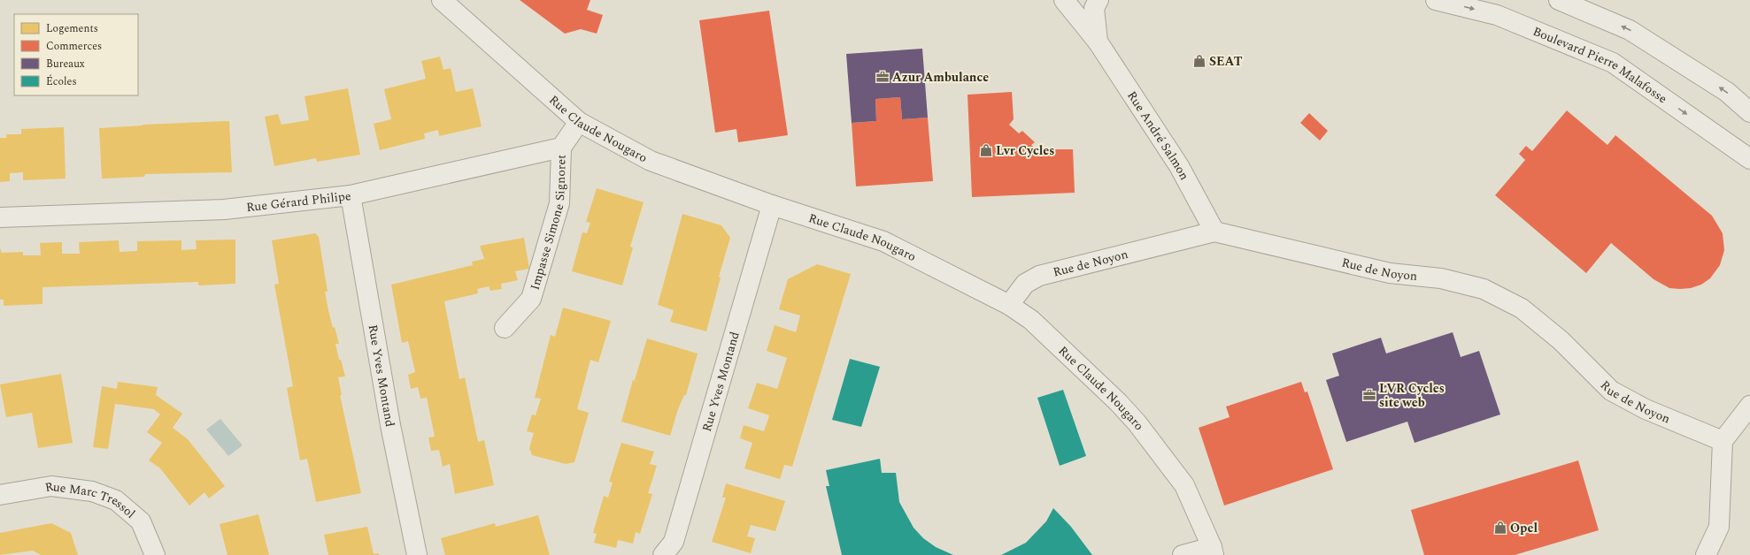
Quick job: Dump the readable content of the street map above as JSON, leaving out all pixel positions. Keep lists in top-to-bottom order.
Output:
{
  "streets": {
    "street": [
      "Boulevard Pierre Malafosse",
      "Rue Claude Nougaro",
      "Rue André Salmon",
      "Rue Gérard Philipe",
      "Impasse Simone Signoret",
      "Rue de Noyon",
      "Rue Yves Montand",
      "Rue Marc Tressol"
    ]
  },
  "crossings": [
    ["Rue Claude Nougaro", "Rue de Noyon"],
    ["Rue Claude Nougaro", "Rue Yves Montand"],
    ["Rue André Salmon", "Rue de Noyon"],
    ["Rue Gérard Philipe", "Impasse Simone Signoret"],
    ["Rue Gérard Philipe", "Rue Yves Montand"]
  ],
  "places": {
    "shop": ["SEAT", "Lvr Cycles", "Opel"],
    "office": ["Azur Ambulance", "LVR Cycles site web"]
  },
  "legend": [
    "Logements",
    "Commerces",
    "Bureaux",
    "Écoles"
  ]
}
